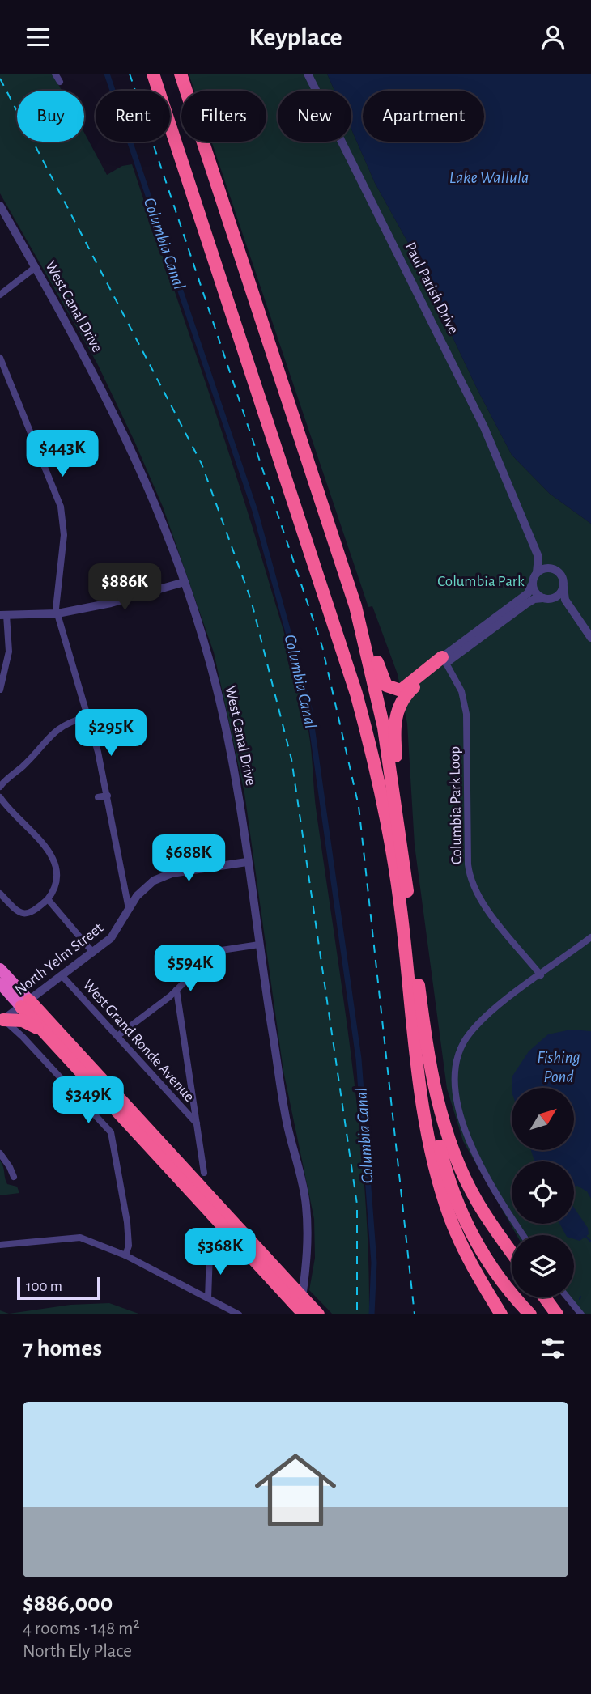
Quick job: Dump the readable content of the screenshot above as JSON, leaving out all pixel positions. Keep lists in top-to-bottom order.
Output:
{
  "streets": {
    "street": [
      "Paul Parish Drive",
      "West Canal Drive",
      "Columbia Park Loop",
      "North Yelm Street",
      "West Grand Ronde Avenue"
    ]
  },
  "crossings": [
    ["West Canal Drive", "North Yelm Street"],
    ["North Yelm Street", "West Grand Ronde Avenue"]
  ],
  "water": ["Lake Wallula", "Columbia Canal", "Fishing Pond"],
  "parks": ["Columbia Park"],
  "scale_bar": "100 m",
  "north": "top right",
  "page": {
    "header": "Keyplace",
    "chip": [
      "Buy",
      "Rent",
      "Filters",
      "New",
      "Apartment"
    ],
    "price": [
      "$443K",
      "$886K",
      "$295K",
      "$688K",
      "$594K",
      "$349K",
      "$368K"
    ],
    "scale": "100 m",
    "heading": "7 homes",
    "list": [
      {
        "name": "$886,000",
        "note": "4 rooms · 148 m² · North Ely Place"
      }
    ]
  }
}
